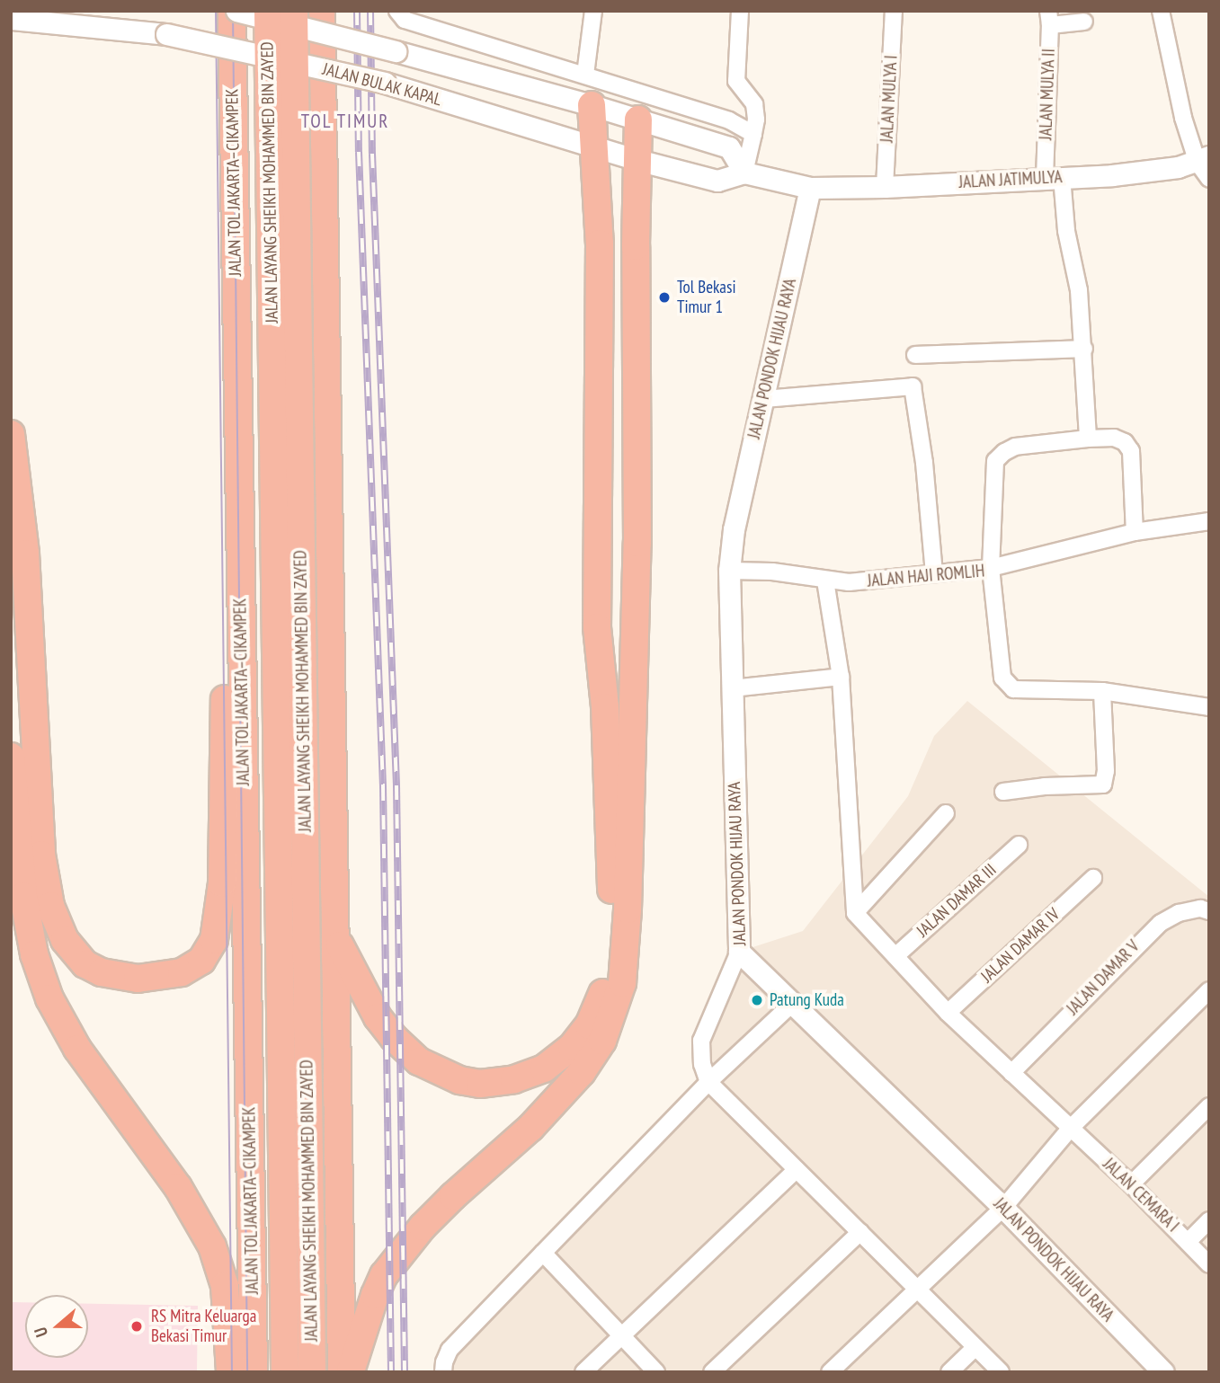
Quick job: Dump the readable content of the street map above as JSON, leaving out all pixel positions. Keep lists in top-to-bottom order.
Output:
{
  "streets": {
    "highway": ["JALAN TOL JAKARTA–CIKAMPEK", "JALAN LAYANG SHEIKH MOHAMMED BIN ZAYED"],
    "main road": ["JALAN BULAK KAPAL", "JALAN JATIMULYA", "JALAN PONDOK HIJAU RAYA"],
    "street": [
      "JALAN MULYA II",
      "JALAN MULYA I",
      "JALAN HAJI ROMLIH",
      "JALAN DAMAR III",
      "JALAN DAMAR IV",
      "JALAN DAMAR V",
      "JALAN CEMARA I"
    ]
  },
  "crossings": [
    ["JALAN BULAK KAPAL", "JALAN JATIMULYA"],
    ["JALAN BULAK KAPAL", "JALAN TOL JAKARTA–CIKAMPEK"],
    ["JALAN BULAK KAPAL", "JALAN PONDOK HIJAU RAYA"],
    ["JALAN MULYA II", "JALAN JATIMULYA"],
    ["JALAN MULYA I", "JALAN JATIMULYA"],
    ["JALAN JATIMULYA", "JALAN PONDOK HIJAU RAYA"],
    ["JALAN PONDOK HIJAU RAYA", "JALAN HAJI ROMLIH"],
    ["JALAN DAMAR III", "JALAN CEMARA I"],
    ["JALAN DAMAR IV", "JALAN CEMARA I"],
    ["JALAN DAMAR V", "JALAN CEMARA I"]
  ],
  "districts": ["TOL TIMUR"],
  "places": ["Tol Bekasi Timur 1", "Patung Kuda", "RS Mitra Keluarga Bekasi Timur"],
  "north": "left"
}
